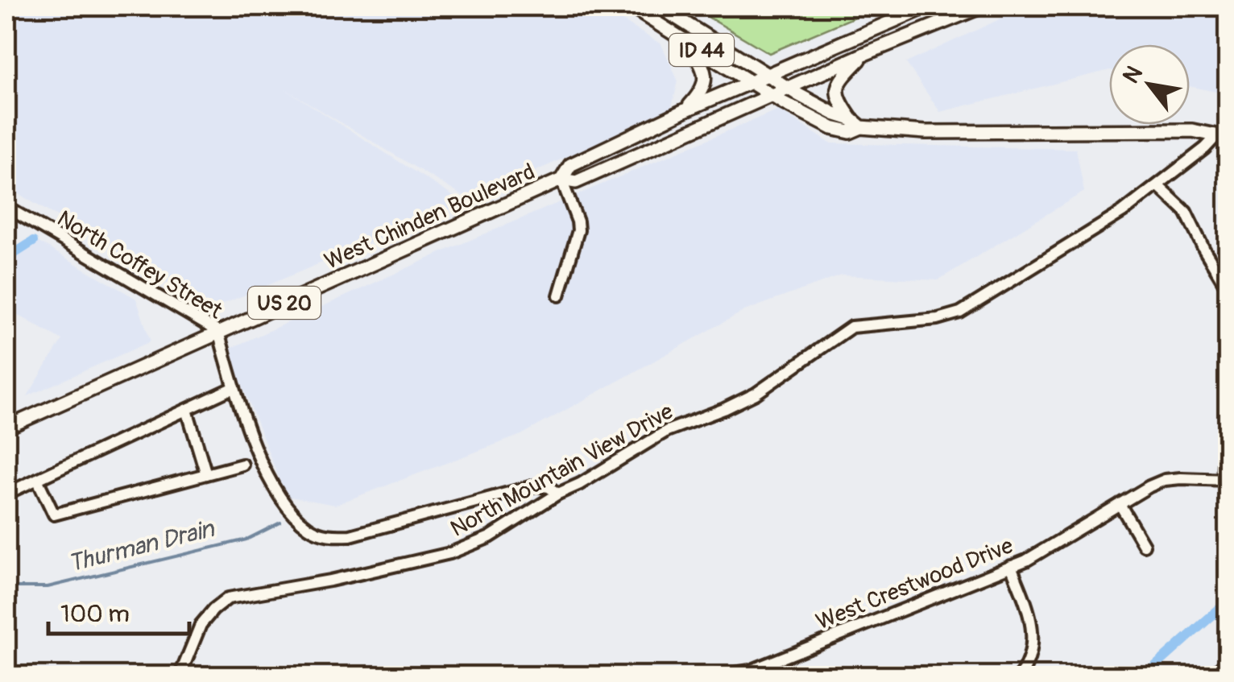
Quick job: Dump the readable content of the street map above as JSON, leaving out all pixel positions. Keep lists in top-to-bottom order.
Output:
{
  "streets": {
    "main road": ["ID 44", "West Chinden Boulevard", "US 20"],
    "street": ["North Coffey Street", "North Mountain View Drive", "West Crestwood Drive"]
  },
  "crossings": [
    ["ID 44", "West Chinden Boulevard"],
    ["West Chinden Boulevard", "North Coffey Street"],
    ["North Coffey Street", "North Mountain View Drive"]
  ],
  "water": ["Thurman Drain"],
  "scale_bar": "100 m",
  "north": "top left"
}
